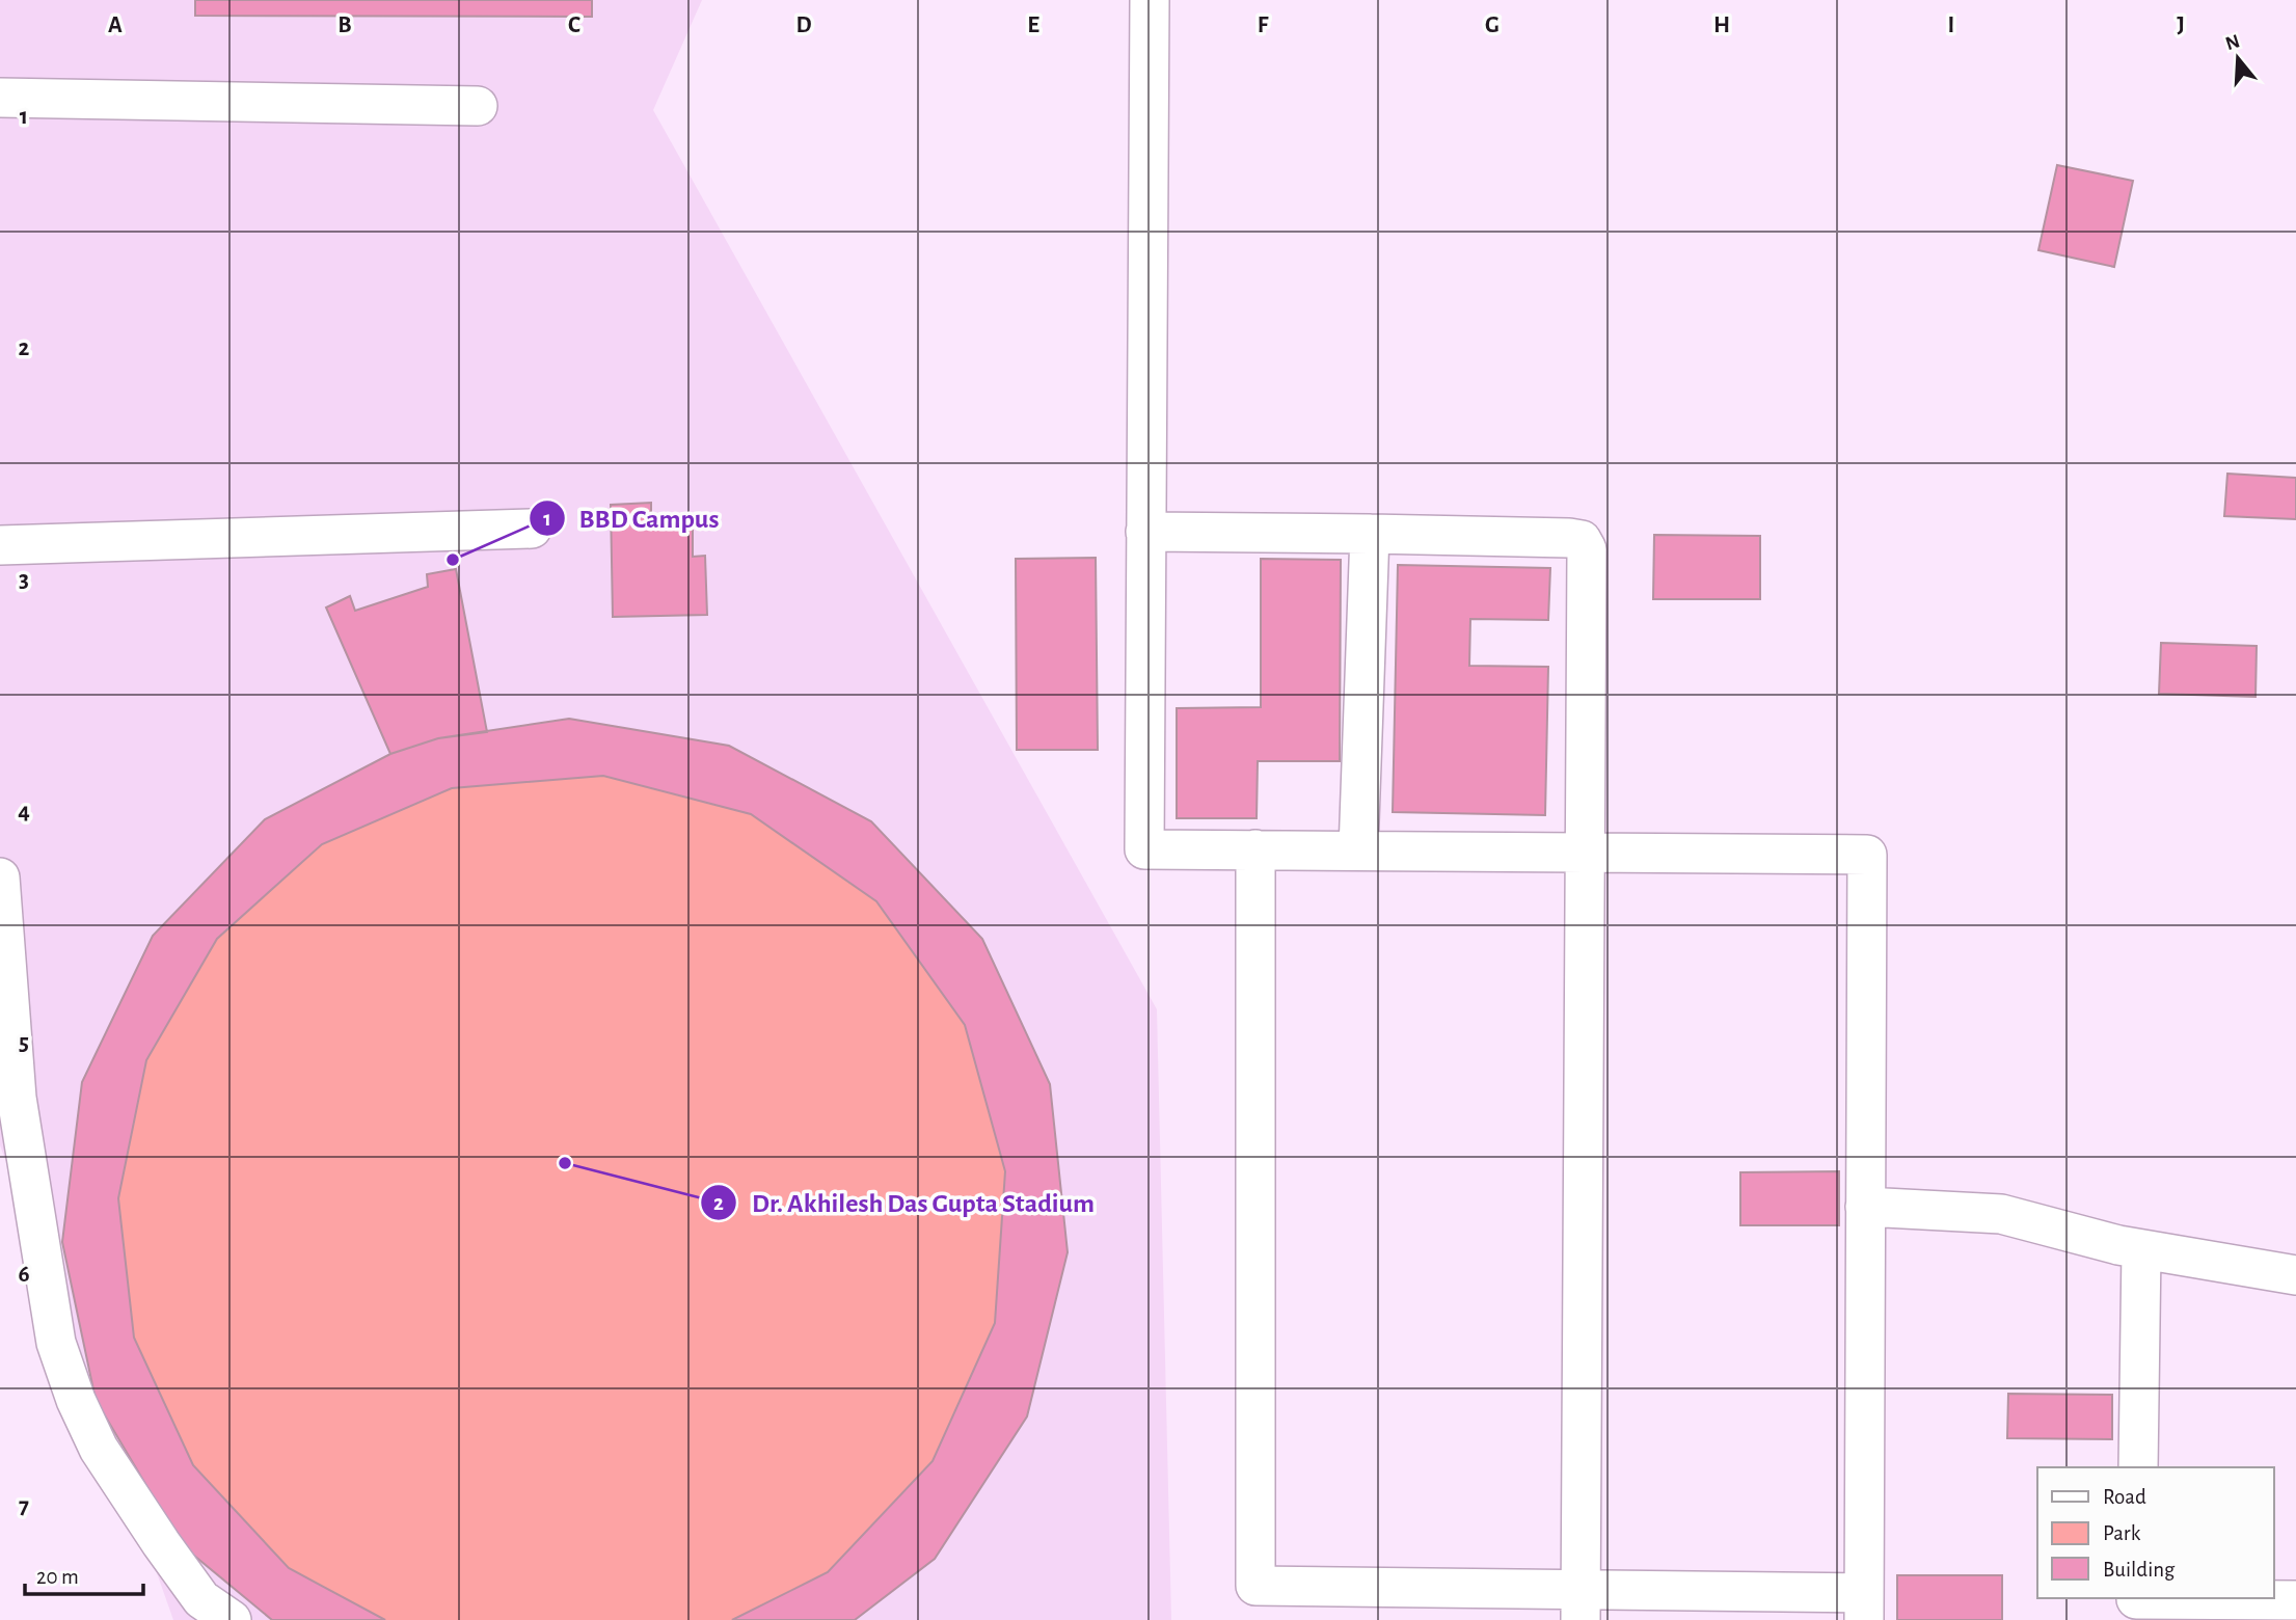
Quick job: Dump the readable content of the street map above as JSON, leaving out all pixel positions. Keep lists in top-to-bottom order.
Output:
{
  "places": ["BBD Campus", "Dr. Akhilesh Das Gupta Stadium"],
  "legend": ["Road", "Park", "Building"],
  "scale_bar": "20 m",
  "north": "top",
  "grid": {
    "columns": [
      "A",
      "B",
      "C",
      "D",
      "E",
      "F",
      "G",
      "H",
      "I",
      "J"
    ],
    "rows": [
      "1",
      "2",
      "3",
      "4",
      "5",
      "6",
      "7"
    ]
  }
}
